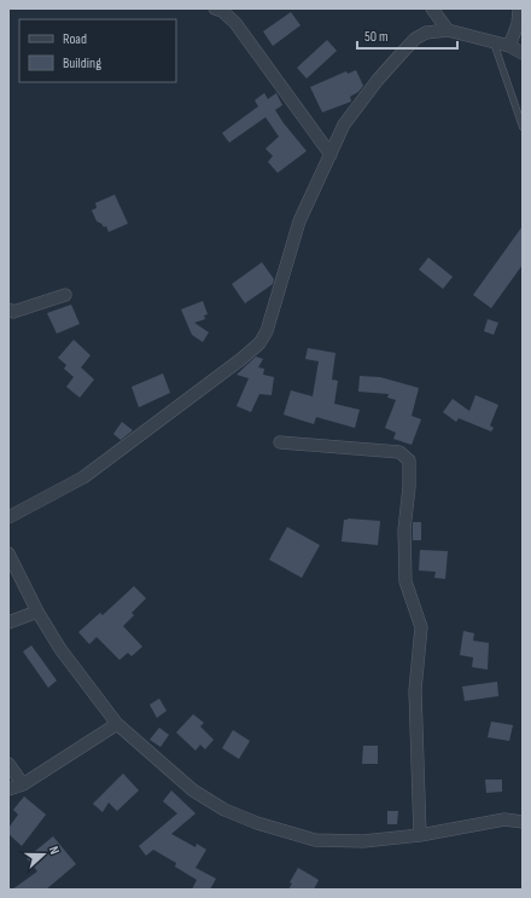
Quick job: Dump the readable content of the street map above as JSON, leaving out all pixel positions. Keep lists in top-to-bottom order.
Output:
{
  "legend": ["Road", "Building"],
  "scale_bar": "50 m",
  "north": "right"
}
